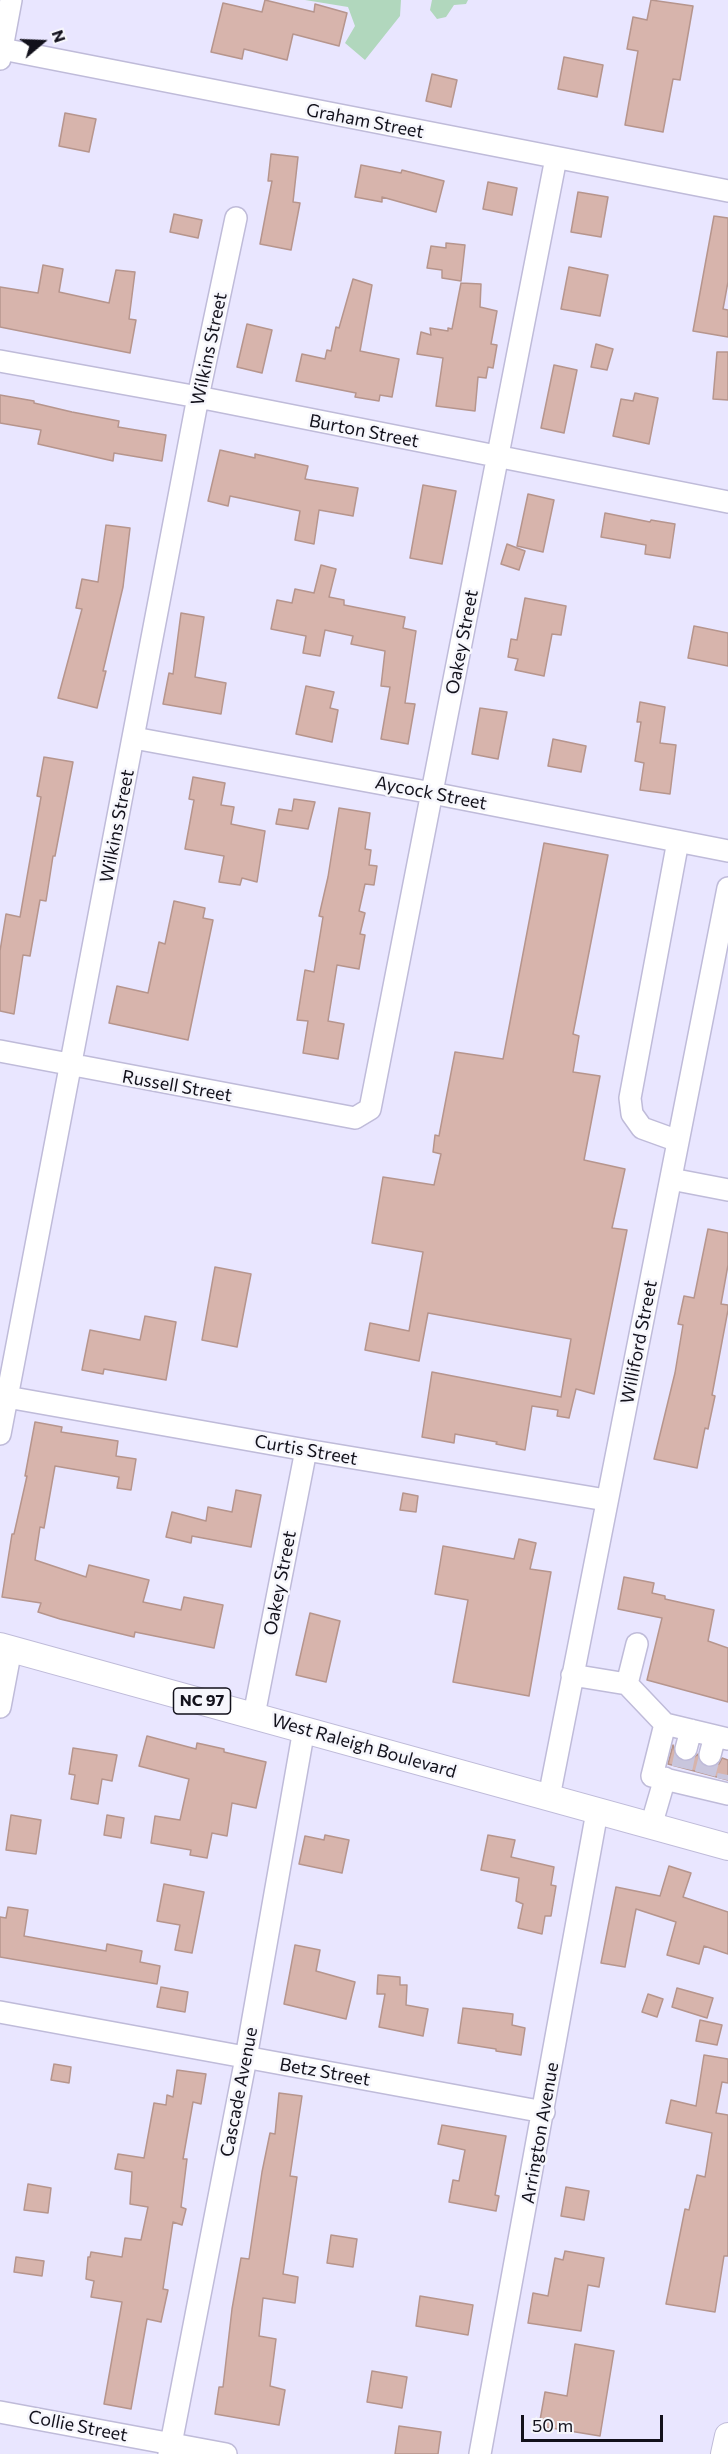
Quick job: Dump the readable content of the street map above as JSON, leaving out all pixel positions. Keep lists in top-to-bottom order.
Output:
{
  "streets": {
    "main road": ["NC 97", "West Raleigh Boulevard"],
    "street": [
      "Graham Street",
      "Wilkins Street",
      "Burton Street",
      "Oakey Street",
      "Aycock Street",
      "Russell Street",
      "Williford Street",
      "Curtis Street",
      "Betz Street",
      "Cascade Avenue",
      "Arrington Avenue",
      "Collie Street"
    ]
  },
  "crossings": [
    ["Graham Street", "Oakey Street"],
    ["Wilkins Street", "Burton Street"],
    ["Wilkins Street", "Aycock Street"],
    ["Wilkins Street", "Russell Street"],
    ["Wilkins Street", "Curtis Street"],
    ["Burton Street", "Oakey Street"],
    ["Oakey Street", "Aycock Street"],
    ["Oakey Street", "Russell Street"],
    ["Oakey Street", "Curtis Street"],
    ["Oakey Street", "West Raleigh Boulevard"],
    ["Williford Street", "Curtis Street"],
    ["Williford Street", "West Raleigh Boulevard"],
    ["West Raleigh Boulevard", "Cascade Avenue"],
    ["West Raleigh Boulevard", "Arrington Avenue"],
    ["Betz Street", "Cascade Avenue"],
    ["Betz Street", "Arrington Avenue"],
    ["Cascade Avenue", "Collie Street"]
  ],
  "scale_bar": "50 m",
  "north": "right"
}
